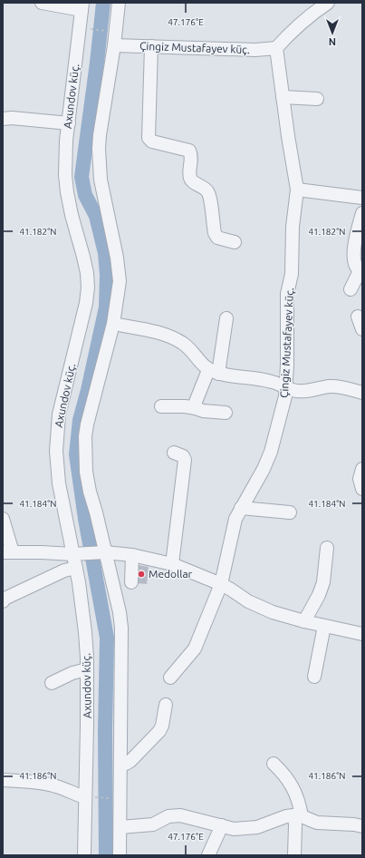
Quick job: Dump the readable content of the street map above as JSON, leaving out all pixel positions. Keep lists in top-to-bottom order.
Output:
{
  "streets": {
    "street": ["Çingiz Mustafayev küç.", "Axundov küç."]
  },
  "places": ["Medollar"],
  "north": "bottom",
  "coordinates": [
    "47.176°E",
    "41.182°N",
    "41.184°N",
    "41.186°N"
  ]
}
